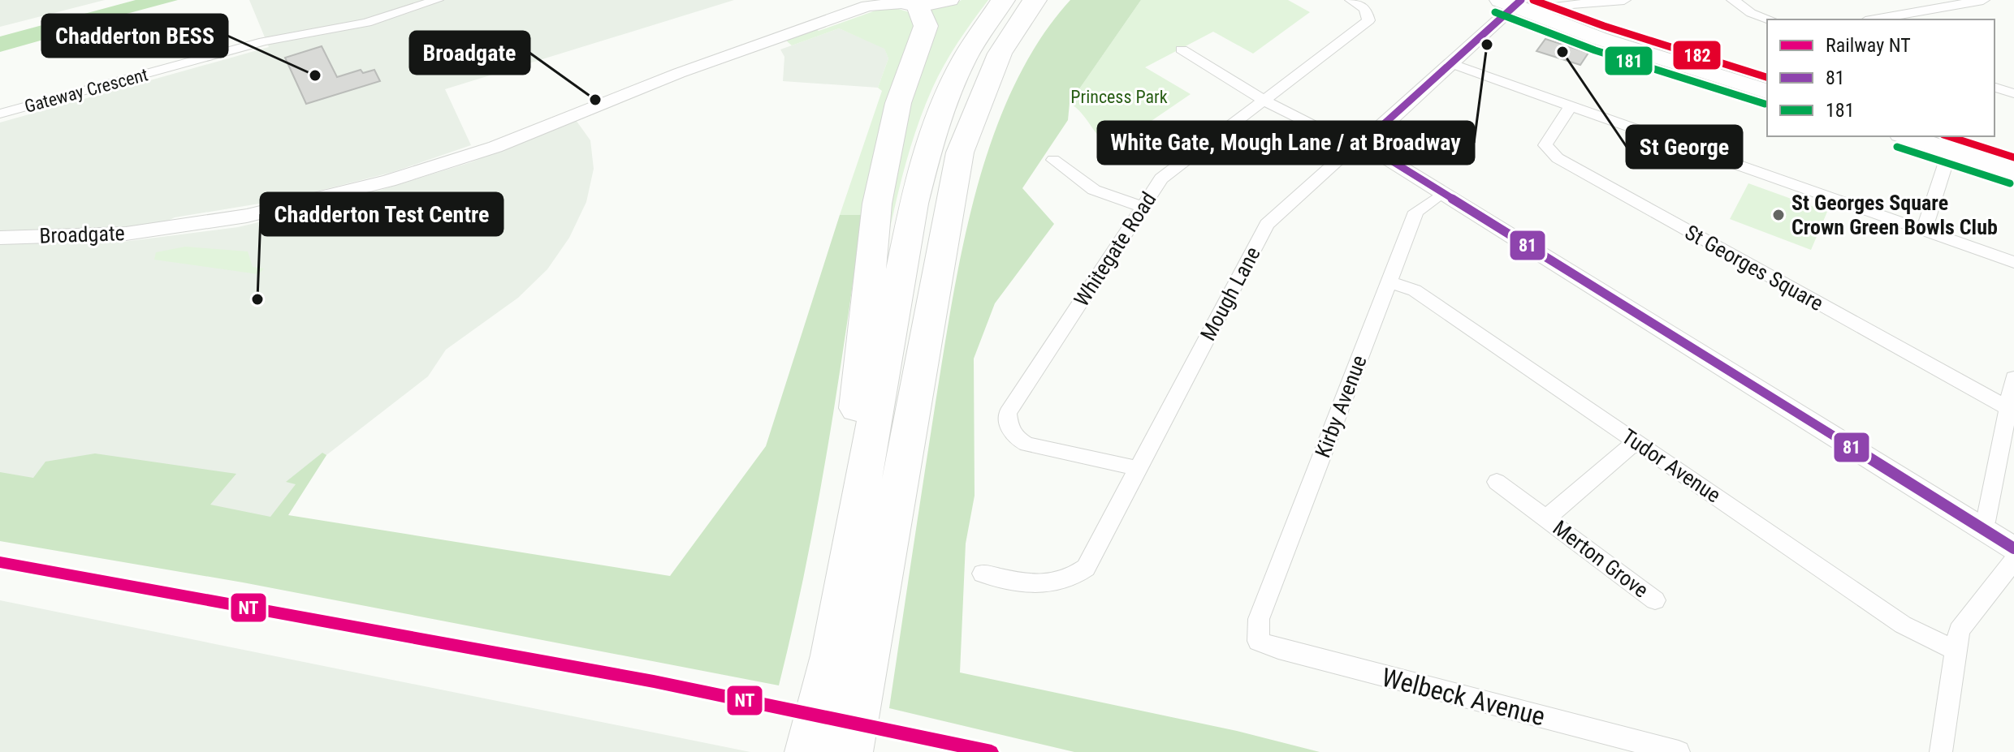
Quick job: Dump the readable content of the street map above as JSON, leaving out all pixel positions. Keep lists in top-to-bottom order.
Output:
{
  "streets": {
    "street": [
      "Gateway Crescent",
      "Broadgate",
      "Whitegate Road",
      "St Georges Square",
      "Mough Lane",
      "Kirby Avenue",
      "Tudor Avenue",
      "Merton Grove",
      "Welbeck Avenue"
    ]
  },
  "crossings": [
    ["Whitegate Road", "Mough Lane"],
    ["Kirby Avenue", "Tudor Avenue"],
    ["Kirby Avenue", "Welbeck Avenue"],
    ["Tudor Avenue", "Merton Grove"]
  ],
  "parks": ["Princess Park"],
  "places": [
    "White Gate, Mough Lane / at Broadway",
    "St George",
    "Chadderton BESS",
    "Broadgate",
    "St Georges Square Crown Green Bowls Club",
    "Chadderton Test Centre"
  ],
  "lines": [
    "transit line 81",
    "transit line 182",
    "transit line 181",
    "rail line NT"
  ],
  "legend": ["Railway NT", "81", "181"]
}
